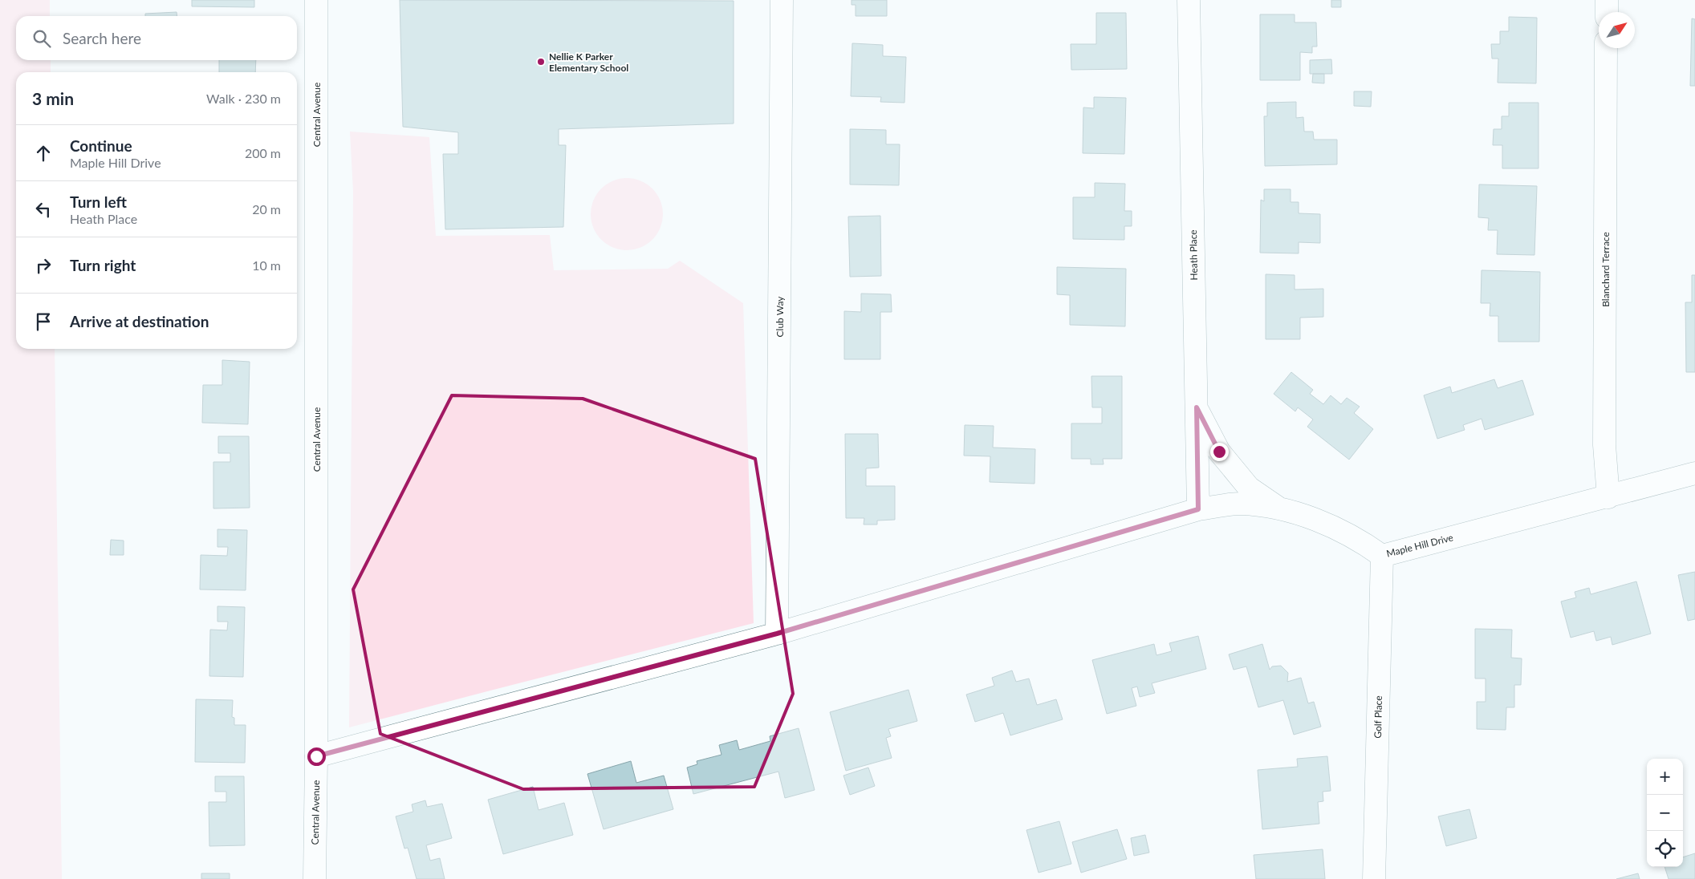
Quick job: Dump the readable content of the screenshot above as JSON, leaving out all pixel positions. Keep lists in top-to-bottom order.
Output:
{
  "streets": {
    "street": [
      "Central Avenue",
      "Heath Place",
      "Blanchard Terrace",
      "Club Way",
      "Maple Hill Drive",
      "Golf Place"
    ]
  },
  "crossings": [
    ["Central Avenue", "Maple Hill Drive"],
    ["Heath Place", "Maple Hill Drive"],
    ["Blanchard Terrace", "Maple Hill Drive"],
    ["Club Way", "Maple Hill Drive"],
    ["Maple Hill Drive", "Golf Place"]
  ],
  "places": ["Nellie K Parker Elementary School"],
  "north": "top right",
  "page": {
    "search": "Search here",
    "heading": ["3 min", "Walk · 230 m"],
    "list": [
      ["Continue", "Maple Hill Drive", "200 m"],
      ["Turn left", "Heath Place", "20 m"],
      ["Turn right", "10 m"],
      "Arrive at destination"
    ],
    "map_buttons": ["+", "−"]
  }
}
